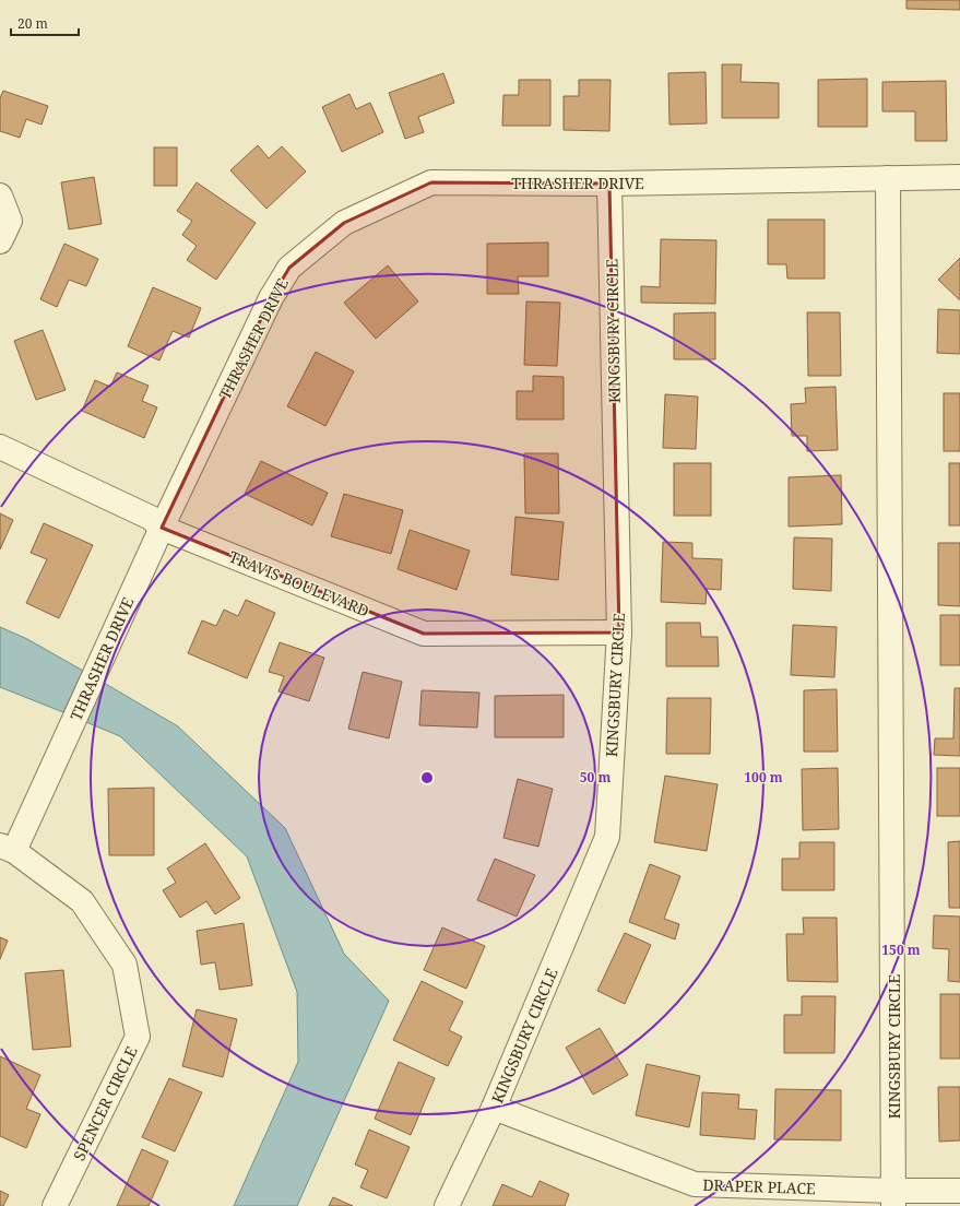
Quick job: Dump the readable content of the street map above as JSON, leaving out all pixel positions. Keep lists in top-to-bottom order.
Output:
{
  "streets": {
    "street": [
      "THRASHER DRIVE",
      "KINGSBURY CIRCLE",
      "TRAVIS BOULEVARD",
      "SPENCER CIRCLE",
      "DRAPER PLACE"
    ]
  },
  "crossings": [
    ["THRASHER DRIVE", "KINGSBURY CIRCLE"],
    ["THRASHER DRIVE", "TRAVIS BOULEVARD"],
    ["THRASHER DRIVE", "SPENCER CIRCLE"],
    ["KINGSBURY CIRCLE", "TRAVIS BOULEVARD"],
    ["KINGSBURY CIRCLE", "DRAPER PLACE"]
  ],
  "scale_bar": "20 m",
  "rings": ["50 m", "100 m", "150 m"]
}
